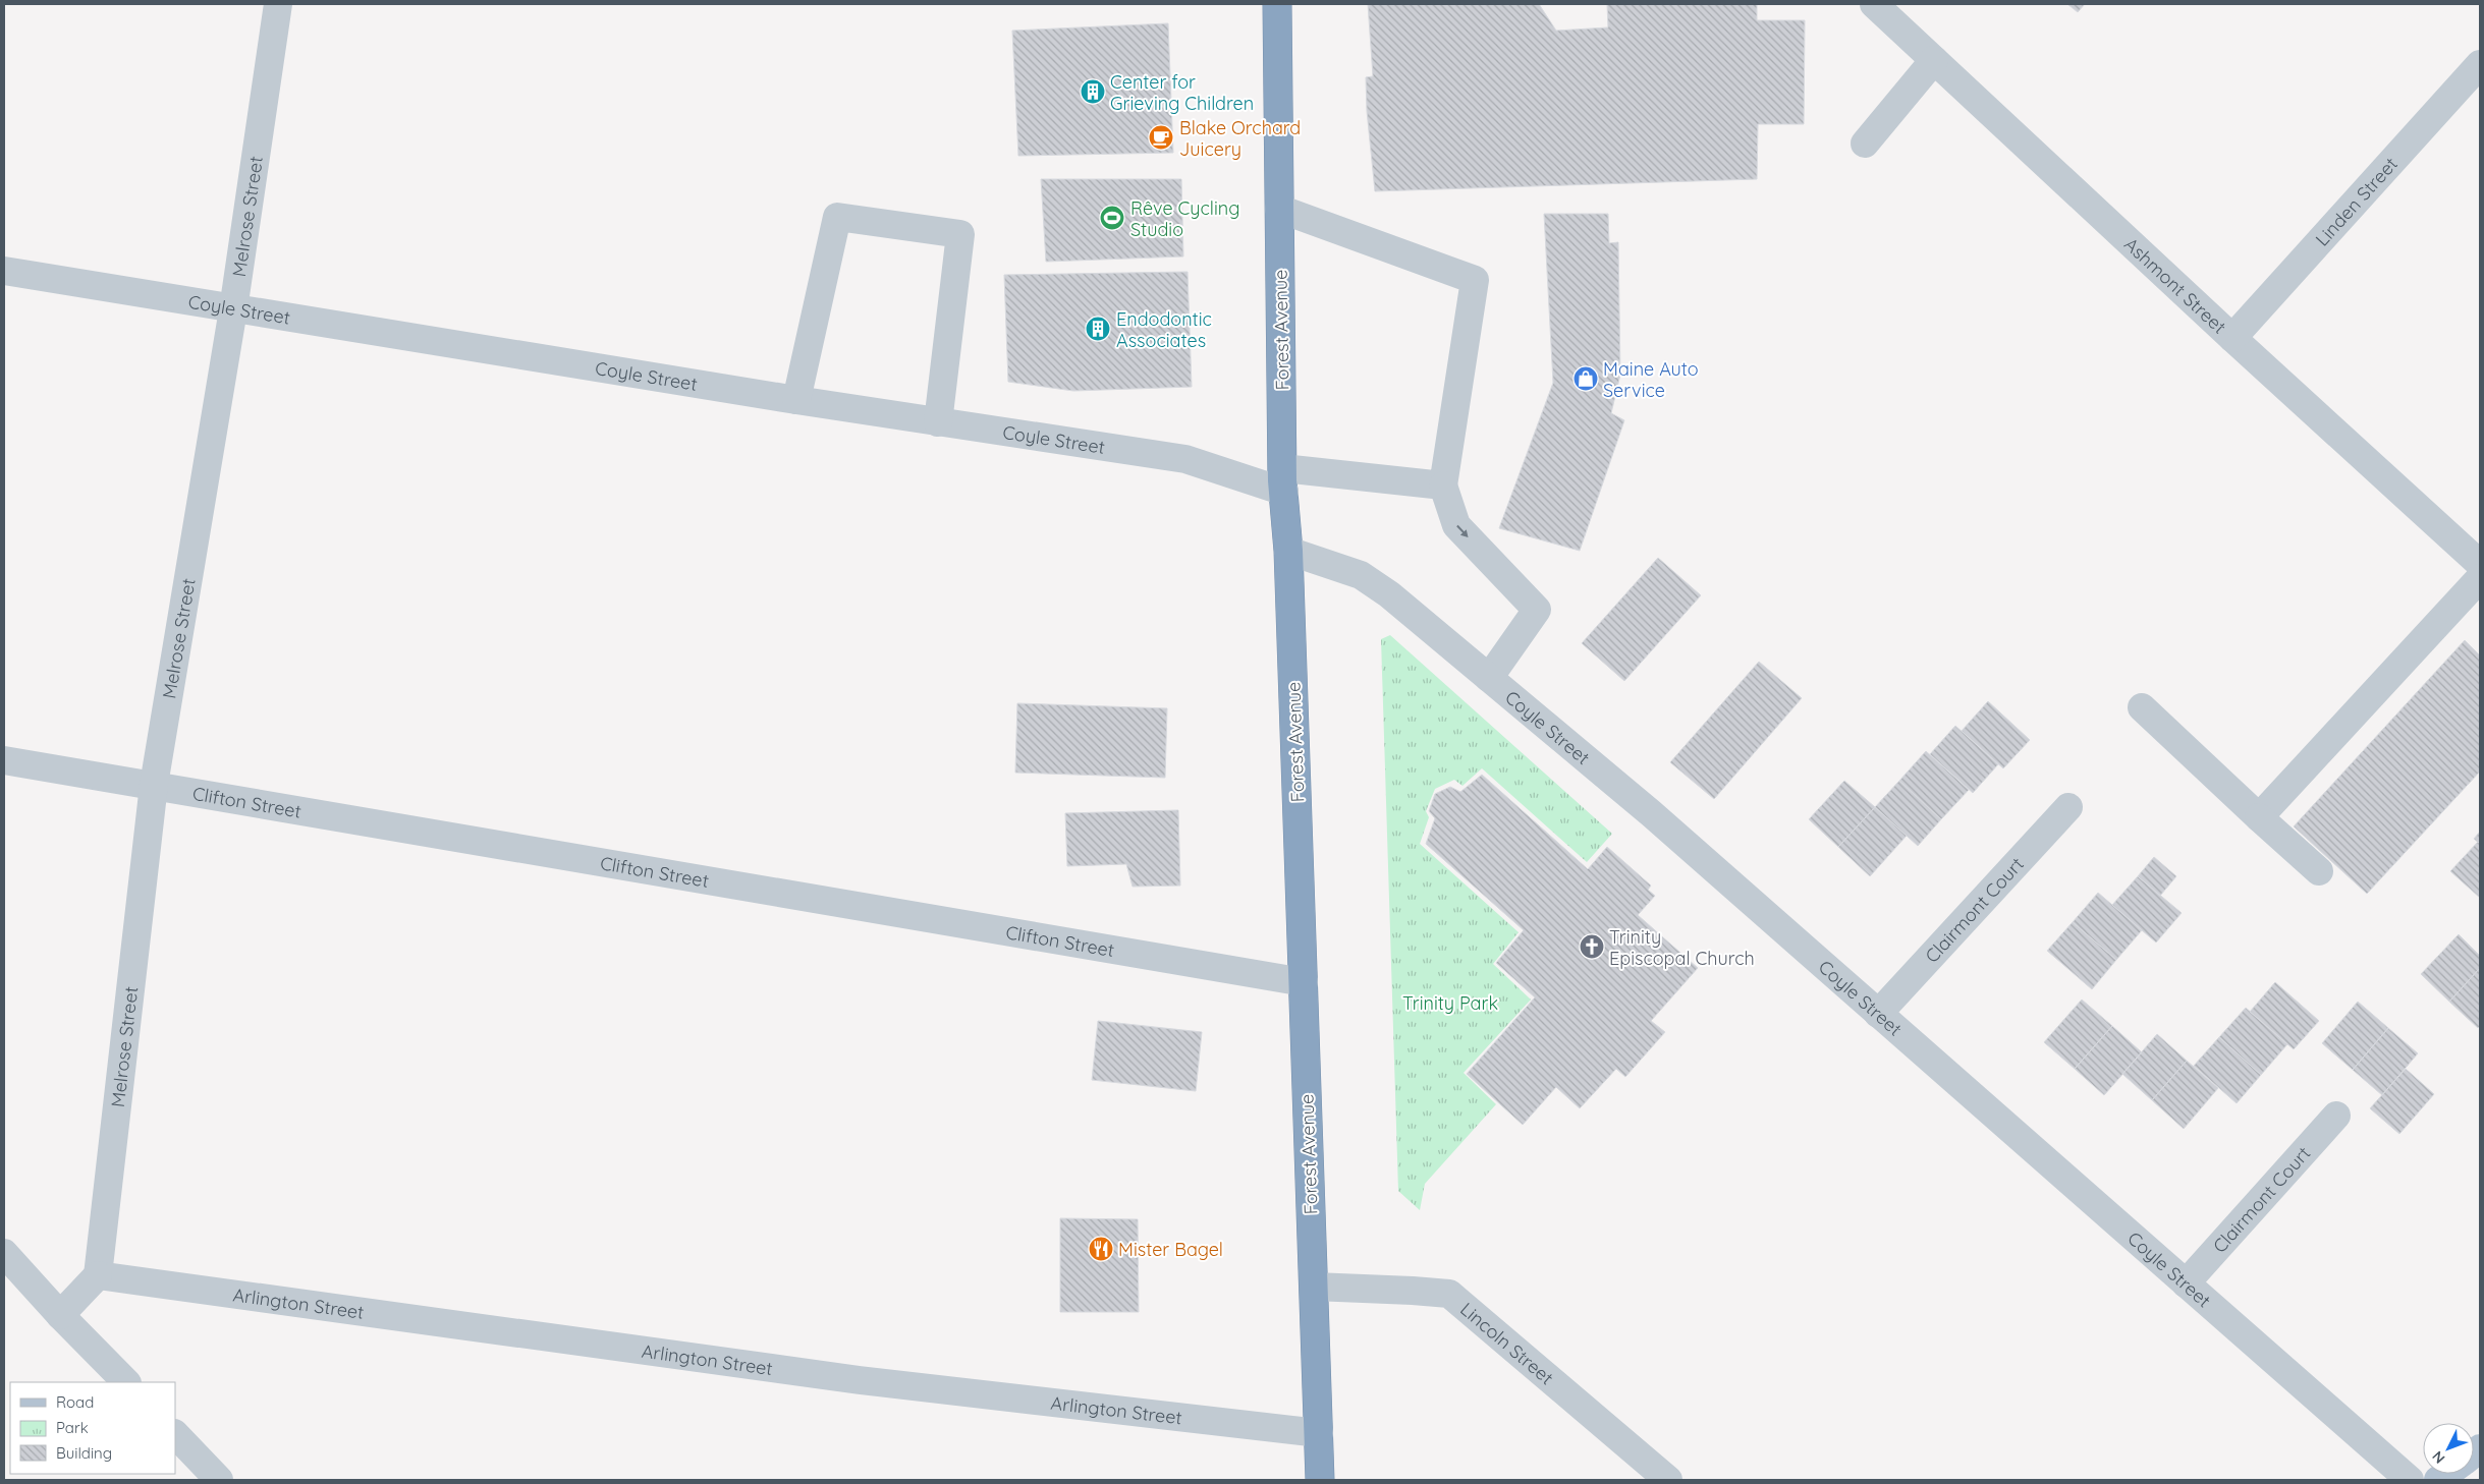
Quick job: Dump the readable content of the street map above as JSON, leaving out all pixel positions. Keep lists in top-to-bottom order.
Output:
{
  "streets": {
    "highway": ["Forest Avenue"],
    "street": [
      "Linden Street",
      "Melrose Street",
      "Ashmont Street",
      "Coyle Street",
      "Clifton Street",
      "Clairmont Court",
      "Arlington Street",
      "Lincoln Street"
    ]
  },
  "crossings": [
    ["Linden Street", "Ashmont Street"],
    ["Melrose Street", "Coyle Street"],
    ["Melrose Street", "Clifton Street"],
    ["Melrose Street", "Arlington Street"],
    ["Coyle Street", "Forest Avenue"],
    ["Coyle Street", "Clairmont Court"],
    ["Forest Avenue", "Clifton Street"],
    ["Forest Avenue", "Arlington Street"],
    ["Forest Avenue", "Lincoln Street"]
  ],
  "parks": ["Trinity Park"],
  "places": {
    "building": ["Center for Grieving Children", "Endodontic Associates"],
    "cafe": ["Blake Orchard Juicery"],
    "sports": ["Rêve Cycling Studio"],
    "shop": ["Maine Auto Service"],
    "church": ["Trinity Episcopal Church"],
    "restaurant": ["Mister Bagel"]
  },
  "legend": ["Road", "Park", "Building"],
  "north": "bottom left"
}
